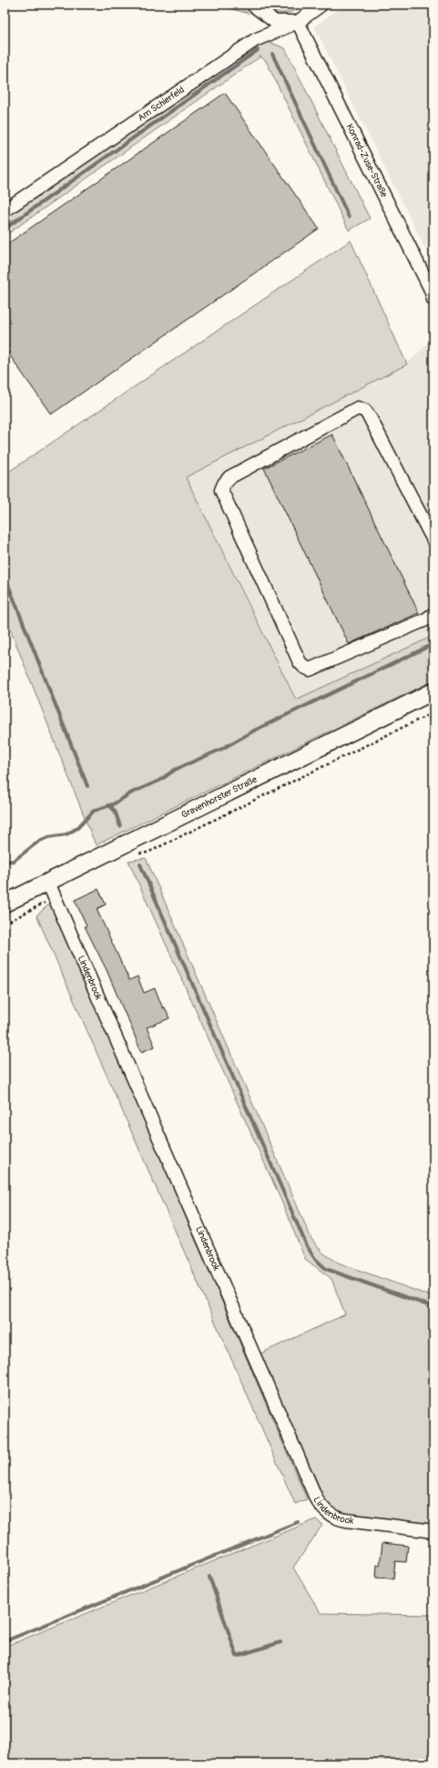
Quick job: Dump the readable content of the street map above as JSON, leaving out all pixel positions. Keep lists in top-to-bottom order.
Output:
{
  "streets": {
    "main road": ["Gravenhorster Straße"],
    "street": ["Am Schierfeld", "Konrad-Zuse-Straße", "Lindenbrook"]
  },
  "crossings": [
    ["Am Schierfeld", "Konrad-Zuse-Straße"],
    ["Gravenhorster Straße", "Lindenbrook"]
  ]
}
